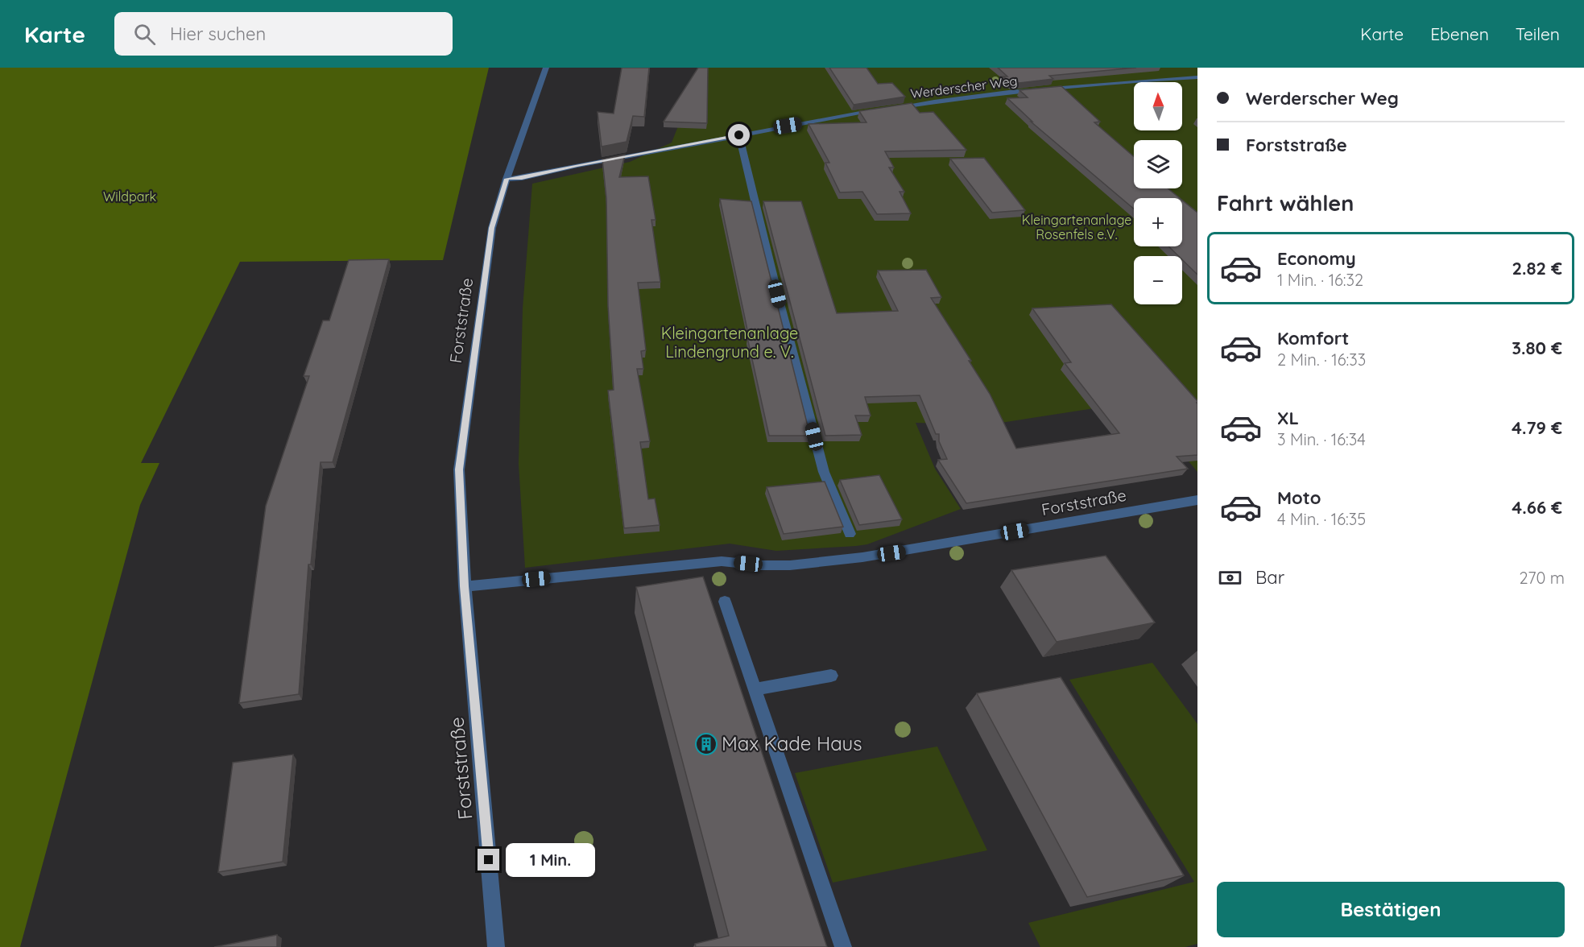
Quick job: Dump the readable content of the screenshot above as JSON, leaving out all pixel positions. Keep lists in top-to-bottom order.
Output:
{
  "streets": {
    "street": ["Werderscher Weg", "Forststraße"]
  },
  "parks": ["Wildpark", "Kleingartenanlage Rosenfels e.V.", "Kleingartenanlage Lindengrund e. V."],
  "places": {
    "building": ["Max Kade Haus"]
  },
  "north": "top",
  "page": {
    "header": "Karte",
    "search": "Hier suchen",
    "nav": ["Karte", "Ebenen", "Teilen"],
    "banner": ["Werderscher Weg", "Forststraße"],
    "map_buttons": ["+", "−"],
    "heading": "Fahrt wählen",
    "list": [
      {
        "name": "Economy",
        "note": "1 Min. · 16:32",
        "value": "2.82 €"
      },
      {
        "name": "Komfort",
        "note": "2 Min. · 16:33",
        "value": "3.80 €"
      },
      {
        "name": "XL",
        "note": "3 Min. · 16:34",
        "value": "4.79 €"
      },
      {
        "name": "Moto",
        "note": "4 Min. · 16:35",
        "value": "4.66 €"
      }
    ],
    "pay": ["Bar", "270 m"],
    "bubble": "1 Min.",
    "buttons": "Bestätigen"
  }
}
